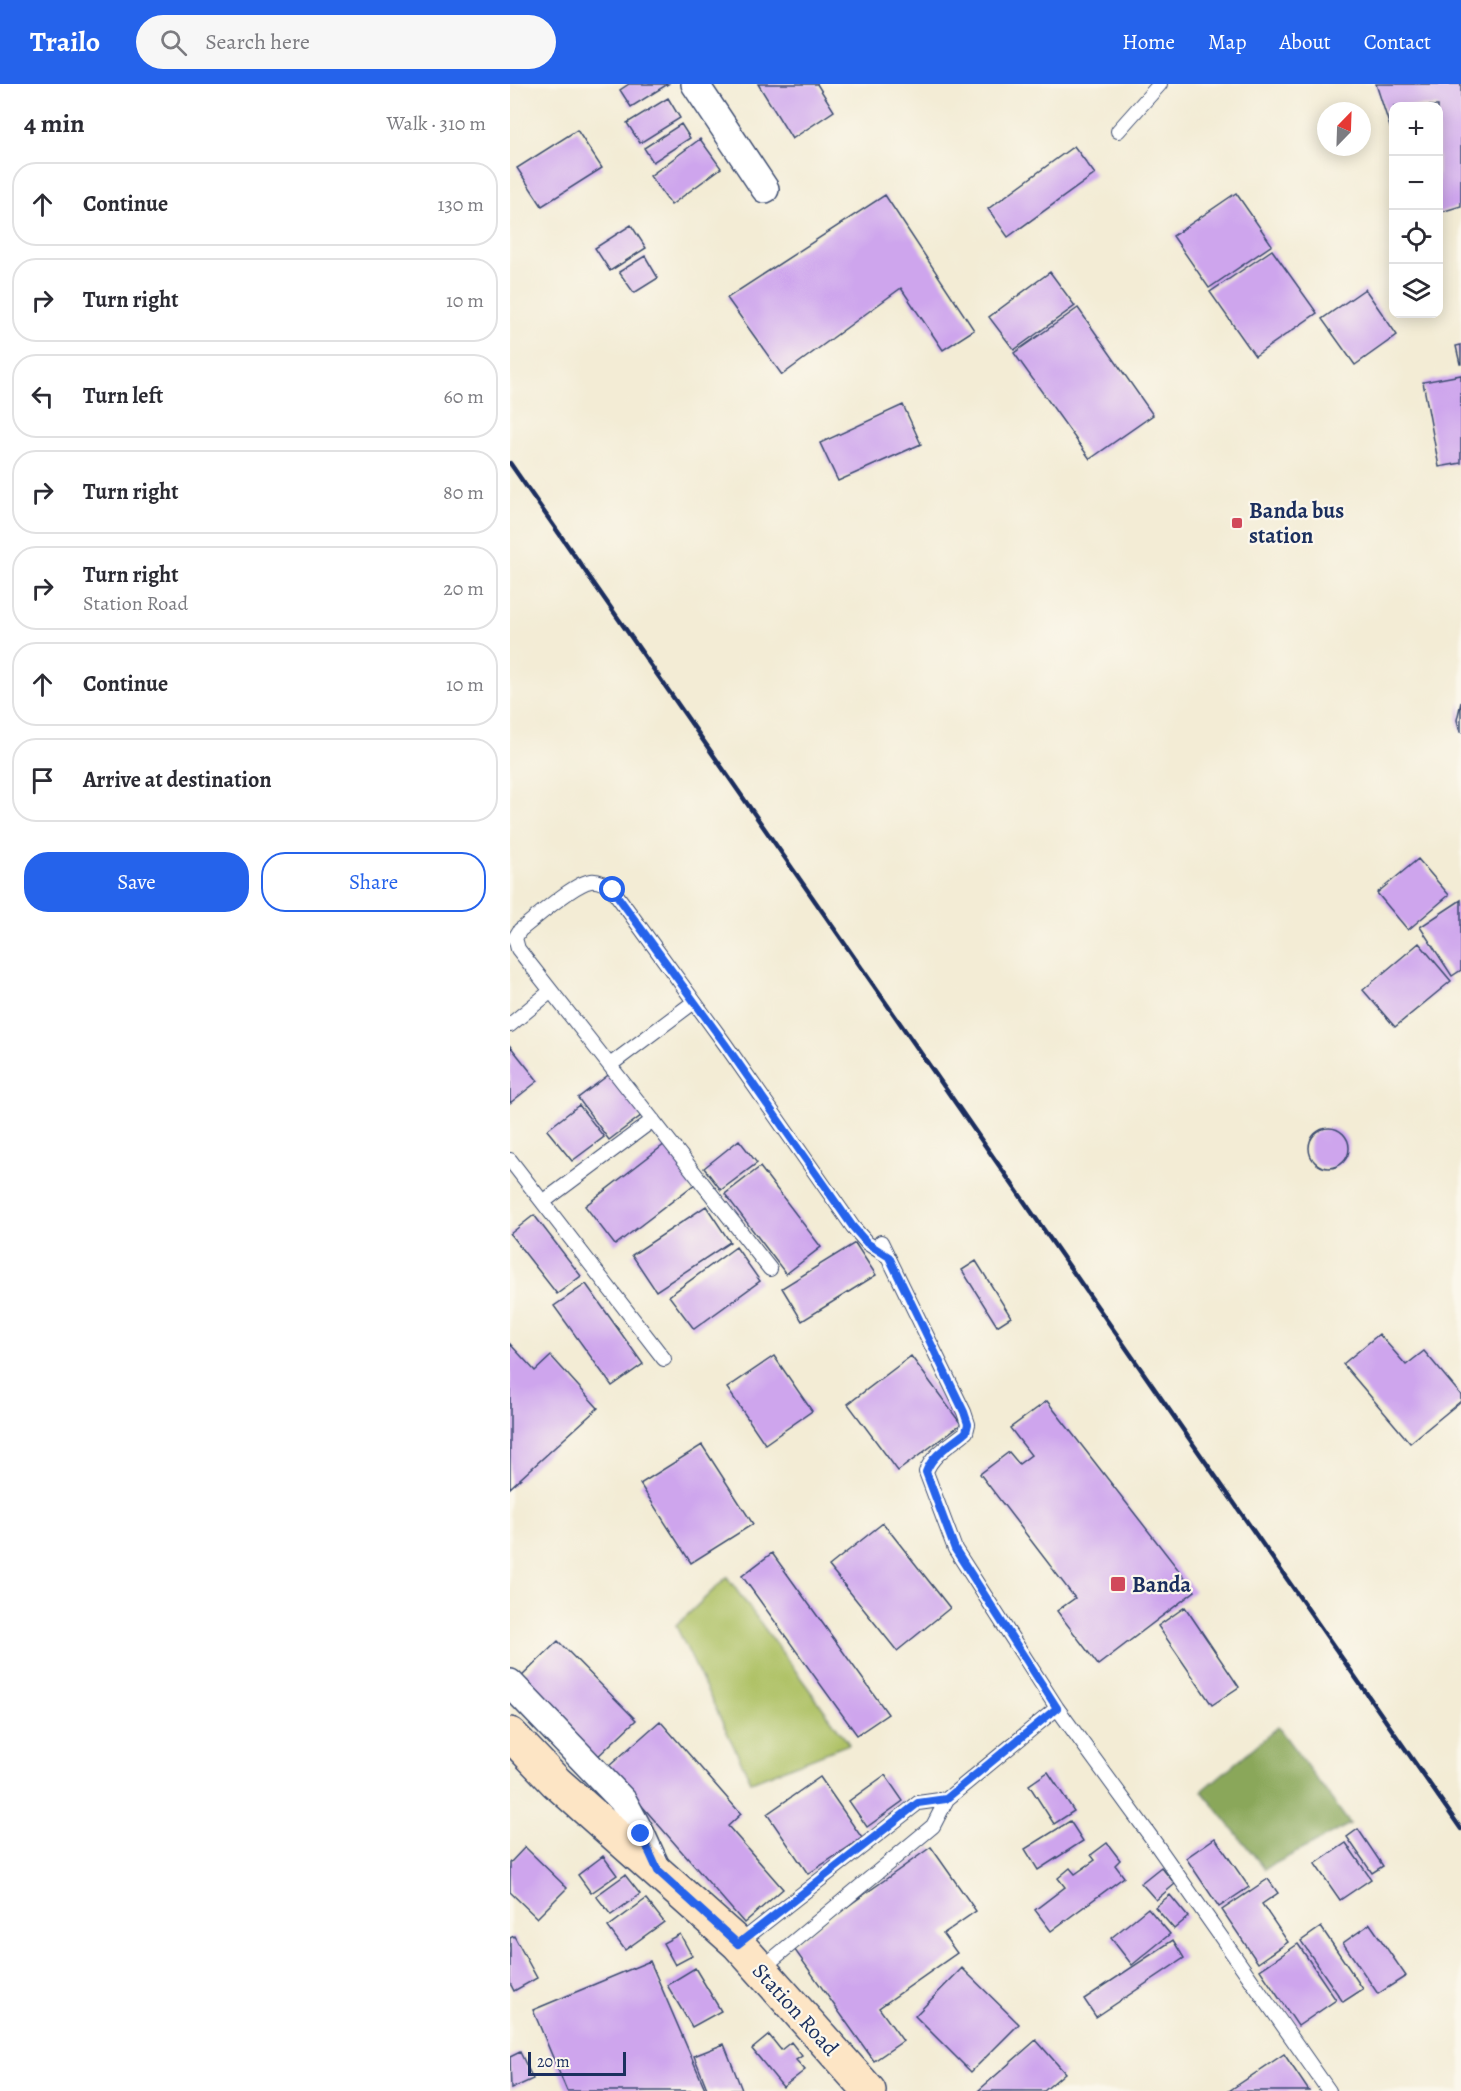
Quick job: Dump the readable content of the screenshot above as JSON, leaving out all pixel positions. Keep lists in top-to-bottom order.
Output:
{
  "streets": {
    "main road": ["Station Road"]
  },
  "places": {
    "transit": ["Banda bus station", "Banda"]
  },
  "scale_bar": "20 m",
  "north": "top right",
  "page": {
    "header": "Trailo",
    "search": "Search here",
    "nav": [
      "Home",
      "Map",
      "About",
      "Contact"
    ],
    "heading": ["4 min", "Walk · 310 m"],
    "map_buttons": ["+", "−"],
    "list": [
      ["Continue", "130 m"],
      ["Turn right", "10 m"],
      ["Turn left", "60 m"],
      ["Turn right", "80 m"],
      ["Turn right", "Station Road", "20 m"],
      ["Continue", "10 m"],
      "Arrive at destination"
    ],
    "buttons": ["Save", "Share"],
    "scale": "20 m"
  }
}
